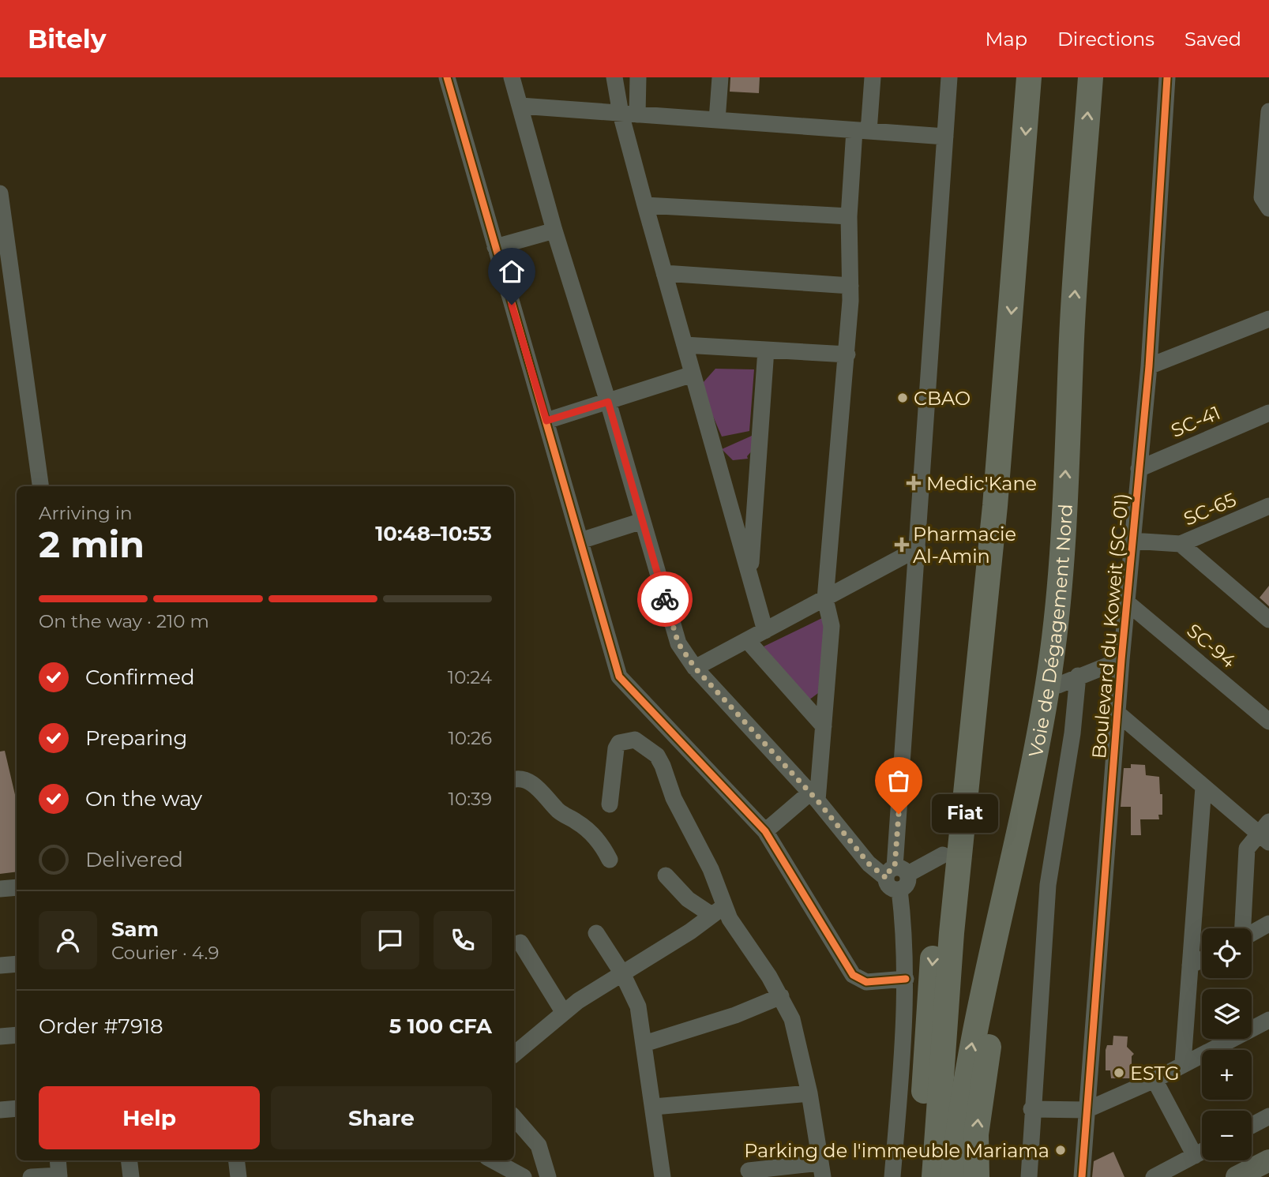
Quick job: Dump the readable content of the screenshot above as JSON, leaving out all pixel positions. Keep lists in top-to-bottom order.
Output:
{
  "streets": {
    "highway": ["Voie de Dégagement Nord"],
    "street": [
      "SC-41",
      "SC-65",
      "Boulevard du Koweit (SC-01)",
      "SC-94"
    ]
  },
  "crossings": [
    ["SC-41", "Boulevard du Koweit (SC-01)"],
    ["SC-65", "Boulevard du Koweit (SC-01)"],
    ["Boulevard du Koweit (SC-01)", "SC-94"]
  ],
  "places": {
    "other": [
      "CBAO",
      "Fiat",
      "ESTG",
      "Parking de l'immeuble Mariama"
    ],
    "health": ["Medic'Kane", "Pharmacie Al-Amin"]
  },
  "page": {
    "header": "Bitely",
    "nav": ["Map", "Directions", "Saved"],
    "heading": ["2 min", "Arriving in", "10:48–10:53"],
    "panel": [
      "Sam",
      "Courier · 4.9",
      "Order #7918",
      "5 100 CFA"
    ],
    "bar": "On the way · 210 m",
    "list": [
      ["Confirmed", "10:24"],
      ["Preparing", "10:26"],
      ["On the way", "10:39"],
      "Delivered"
    ],
    "bubble": "Fiat",
    "map_buttons": ["+", "−"],
    "buttons": ["Help", "Share"]
  }
}
